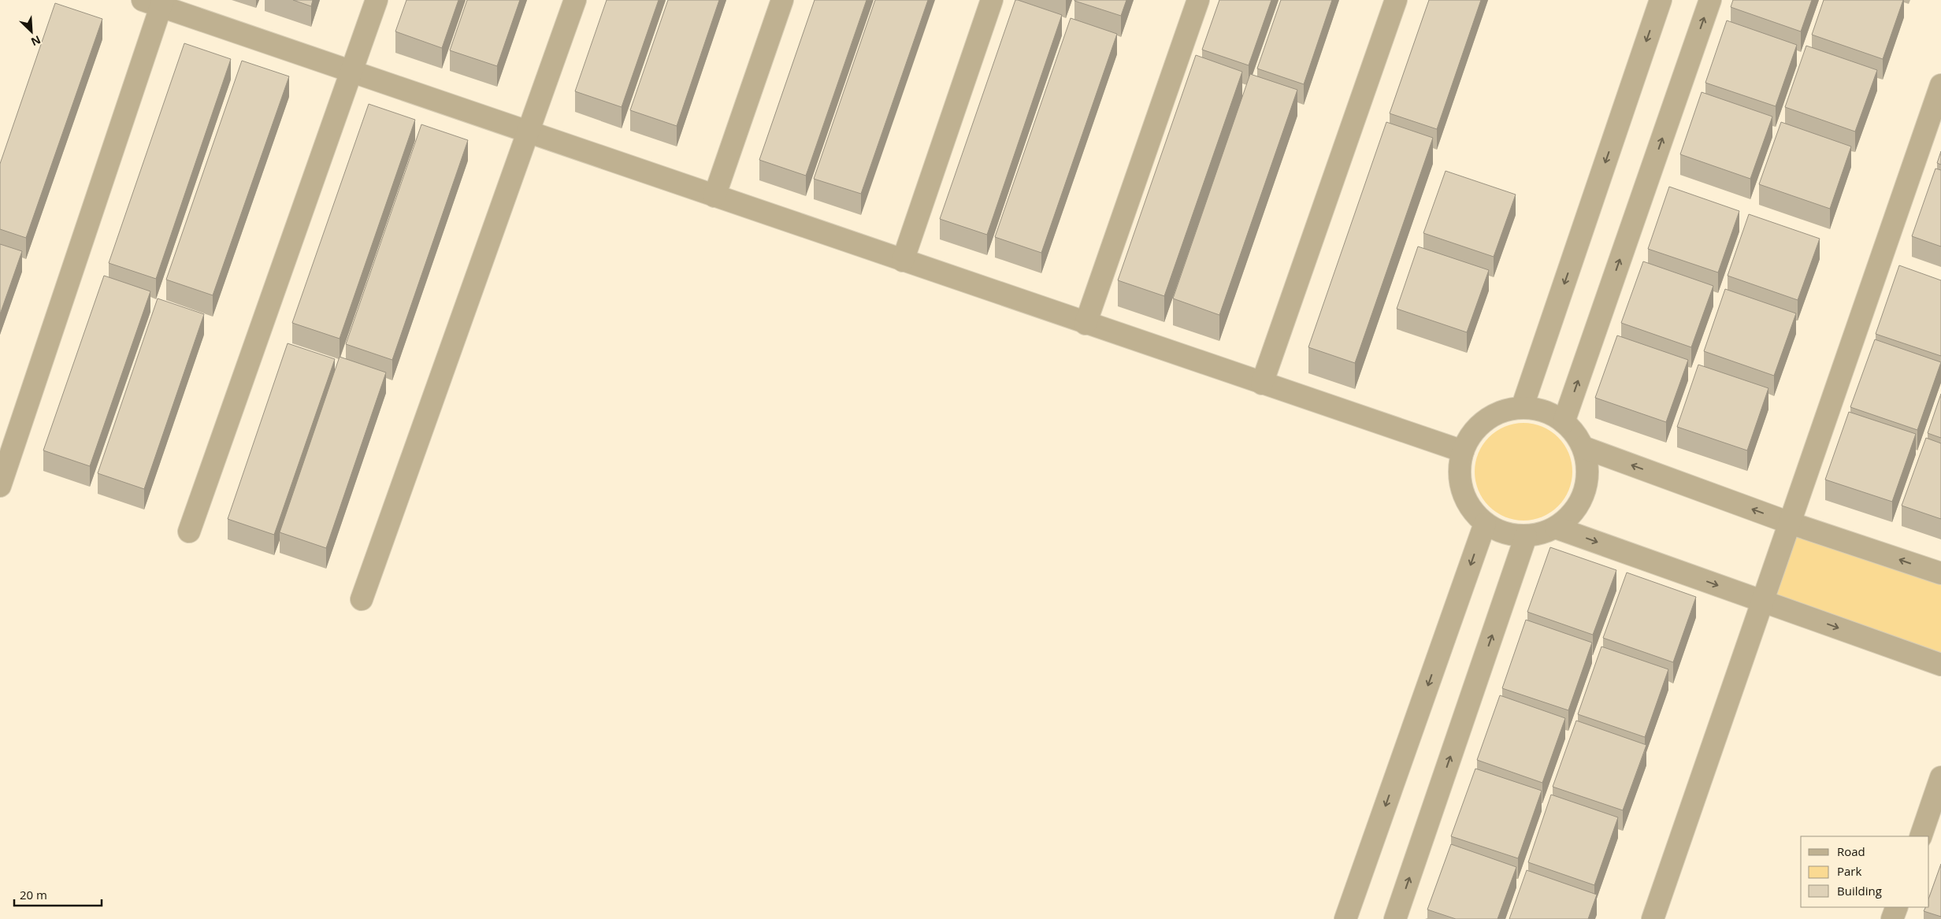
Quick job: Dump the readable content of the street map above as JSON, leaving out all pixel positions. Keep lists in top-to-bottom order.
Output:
{
  "legend": ["Road", "Park", "Building"],
  "scale_bar": "20 m",
  "north": "bottom right"
}
